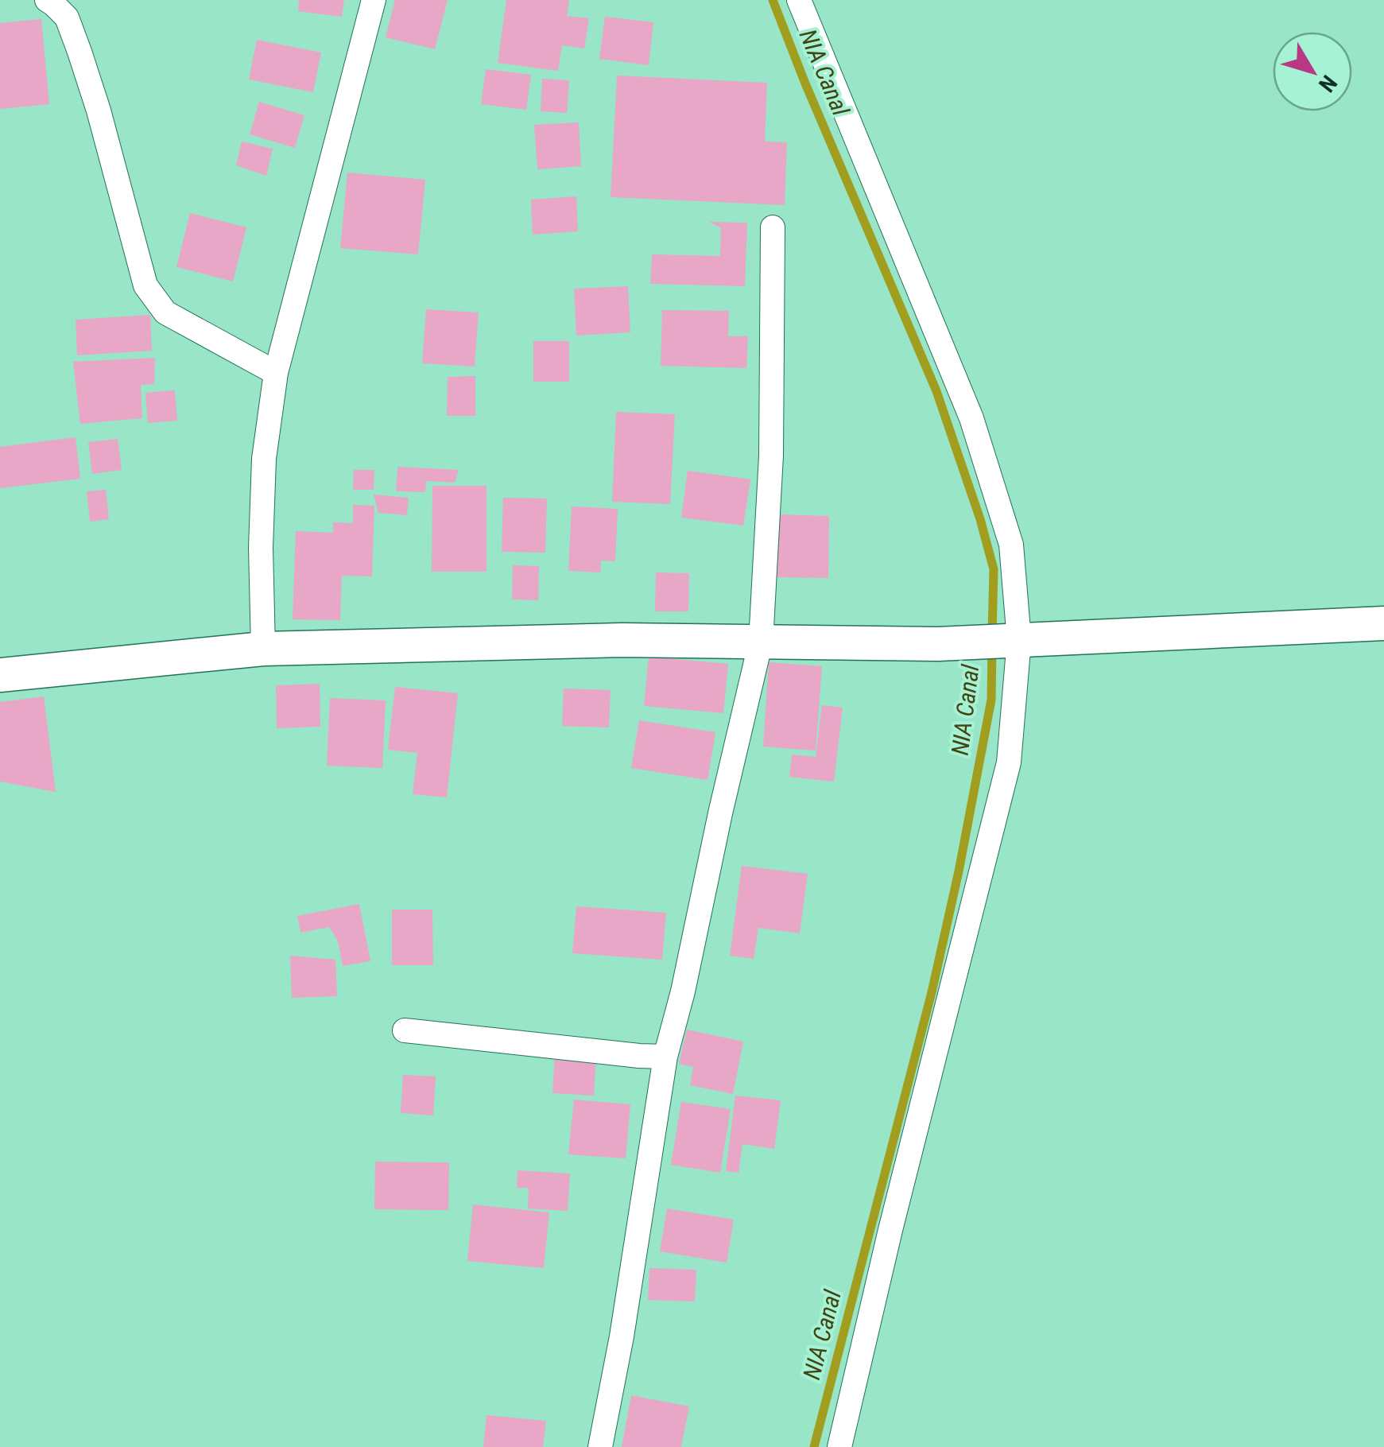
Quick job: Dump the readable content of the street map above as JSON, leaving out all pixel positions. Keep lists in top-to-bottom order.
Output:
{
  "water": ["NIA Canal"],
  "north": "bottom right"
}
